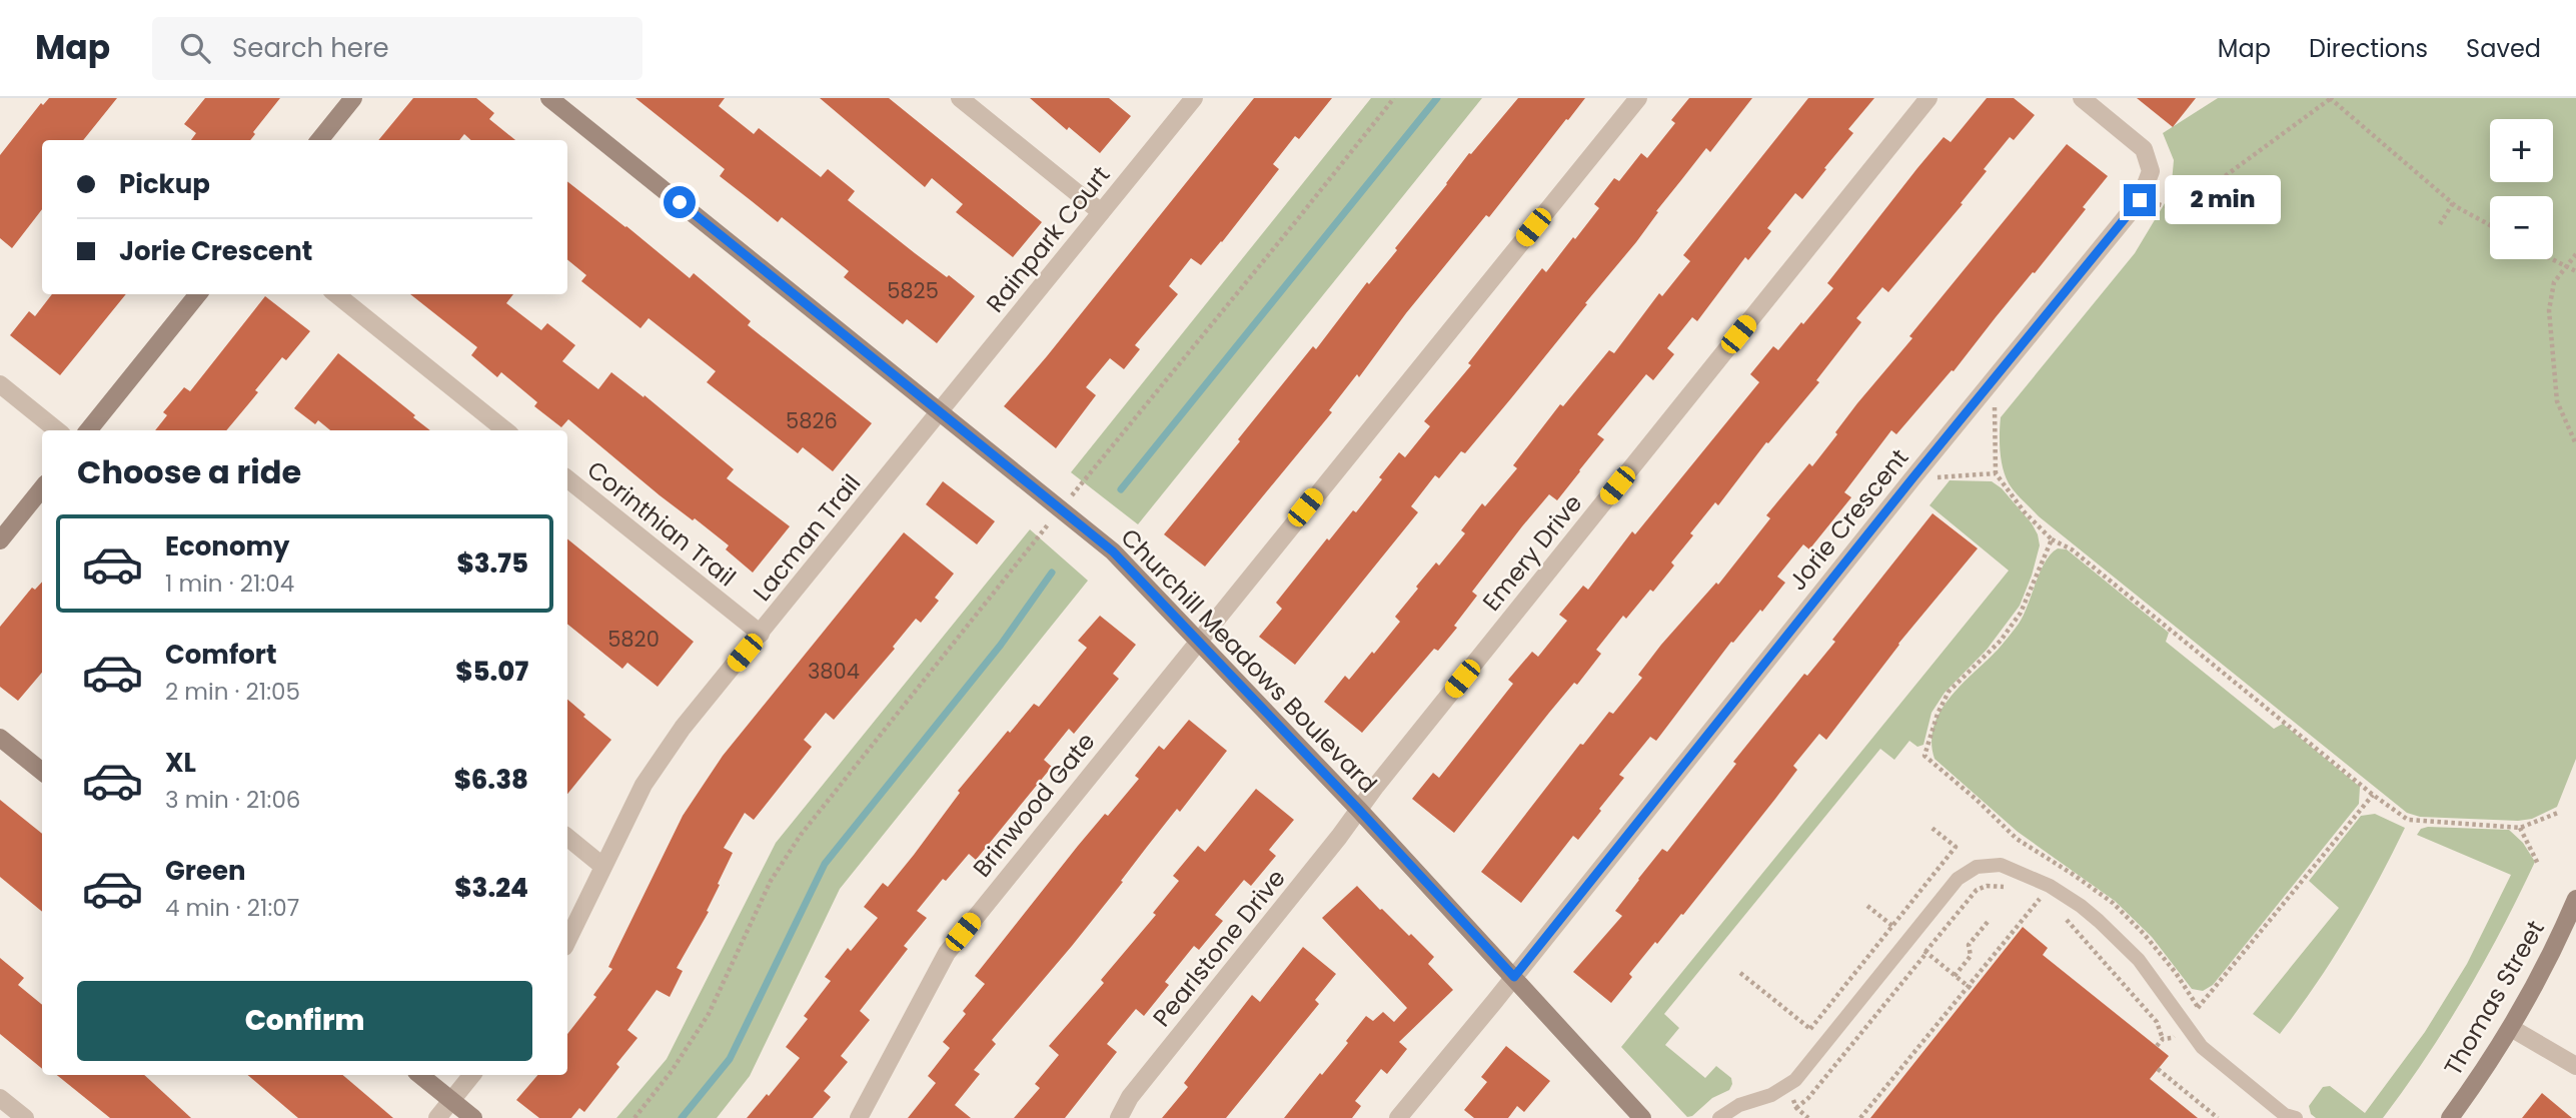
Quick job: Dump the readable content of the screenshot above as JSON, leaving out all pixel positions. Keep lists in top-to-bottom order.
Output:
{
  "streets": {
    "street": [
      "Rainpark Court",
      "Jorie Crescent",
      "Corinthian Trail",
      "Lacman Trail",
      "Emery Drive",
      "Churchill Meadows Boulevard",
      "Brinwood Gate",
      "Pearlstone Drive",
      "Thomas Street"
    ]
  },
  "crossings": [
    ["Rainpark Court", "Lacman Trail"],
    ["Rainpark Court", "Churchill Meadows Boulevard"],
    ["Jorie Crescent", "Churchill Meadows Boulevard"],
    ["Corinthian Trail", "Lacman Trail"],
    ["Lacman Trail", "Churchill Meadows Boulevard"],
    ["Emery Drive", "Churchill Meadows Boulevard"],
    ["Emery Drive", "Pearlstone Drive"],
    ["Churchill Meadows Boulevard", "Brinwood Gate"],
    ["Churchill Meadows Boulevard", "Pearlstone Drive"]
  ],
  "house_numbers": [
    "5825",
    "5826",
    "5820",
    "3804"
  ],
  "page": {
    "header": "Map",
    "search": "Search here",
    "nav": ["Map", "Directions", "Saved"],
    "map_buttons": ["+", "−"],
    "banner": ["Pickup", "Jorie Crescent"],
    "bubble": "2 min",
    "heading": "Choose a ride",
    "list": [
      {
        "name": "Economy",
        "note": "1 min · 21:04",
        "value": "$3.75"
      },
      {
        "name": "Comfort",
        "note": "2 min · 21:05",
        "value": "$5.07"
      },
      {
        "name": "XL",
        "note": "3 min · 21:06",
        "value": "$6.38"
      },
      {
        "name": "Green",
        "note": "4 min · 21:07",
        "value": "$3.24"
      }
    ],
    "buttons": "Confirm"
  }
}
